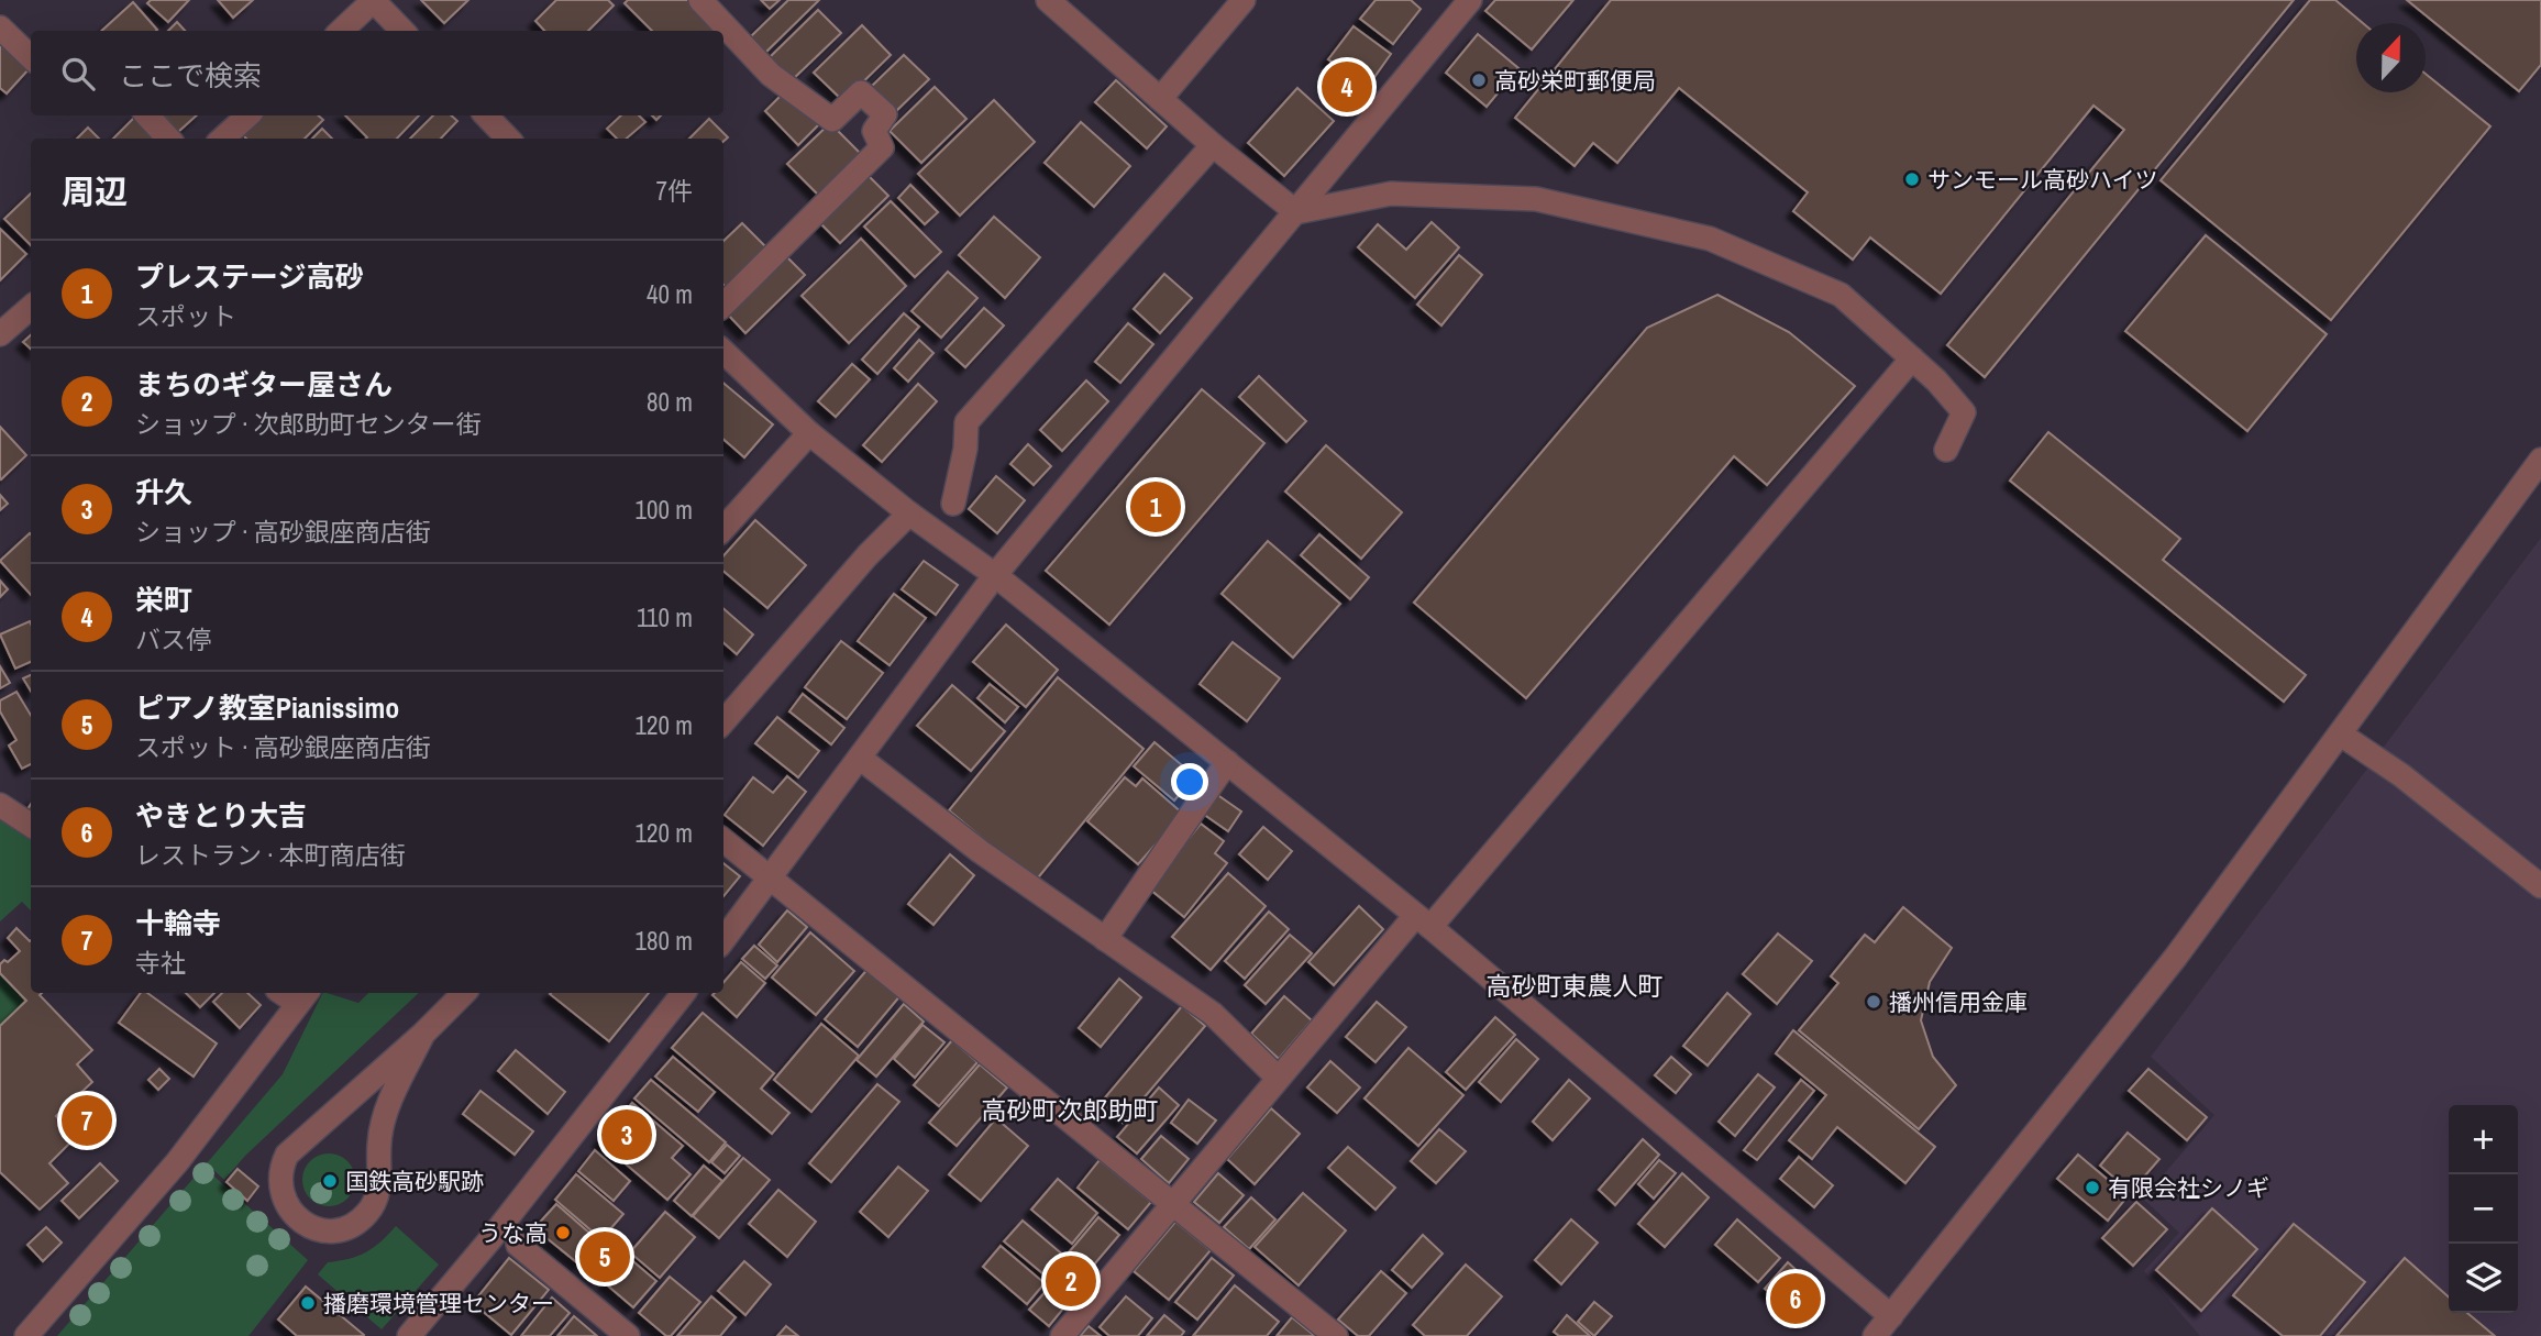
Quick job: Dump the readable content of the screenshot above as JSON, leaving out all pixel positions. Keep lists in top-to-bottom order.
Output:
{
  "districts": ["高砂町東農人町", "高砂町次郎助町"],
  "places": [
    "高砂栄町郵便局",
    "サンモール高砂ハイツ",
    "播州信用金庫",
    "国鉄高砂駅跡",
    "有限会社シノギ",
    "うな高",
    "播磨環境管理センター"
  ],
  "north": "top",
  "page": {
    "search": "ここで検索",
    "pins": [
      "4",
      "1",
      "7",
      "3",
      "5",
      "2",
      "6"
    ],
    "heading": ["周辺", "7件"],
    "list": [
      {
        "mark": "1",
        "name": "プレステージ高砂",
        "note": "スポット",
        "value": "40 m"
      },
      {
        "mark": "2",
        "name": "まちのギター屋さん",
        "note": "ショップ · 次郎助町センター街",
        "value": "80 m"
      },
      {
        "mark": "3",
        "name": "升久",
        "note": "ショップ · 高砂銀座商店街",
        "value": "100 m"
      },
      {
        "mark": "4",
        "name": "栄町",
        "note": "バス停",
        "value": "110 m"
      },
      {
        "mark": "5",
        "name": "ピアノ教室Pianissimo",
        "note": "スポット · 高砂銀座商店街",
        "value": "120 m"
      },
      {
        "mark": "6",
        "name": "やきとり大吉",
        "note": "レストラン · 本町商店街",
        "value": "120 m"
      },
      {
        "mark": "7",
        "name": "十輪寺",
        "note": "寺社",
        "value": "180 m"
      }
    ],
    "map_buttons": ["+", "−"]
  }
}
